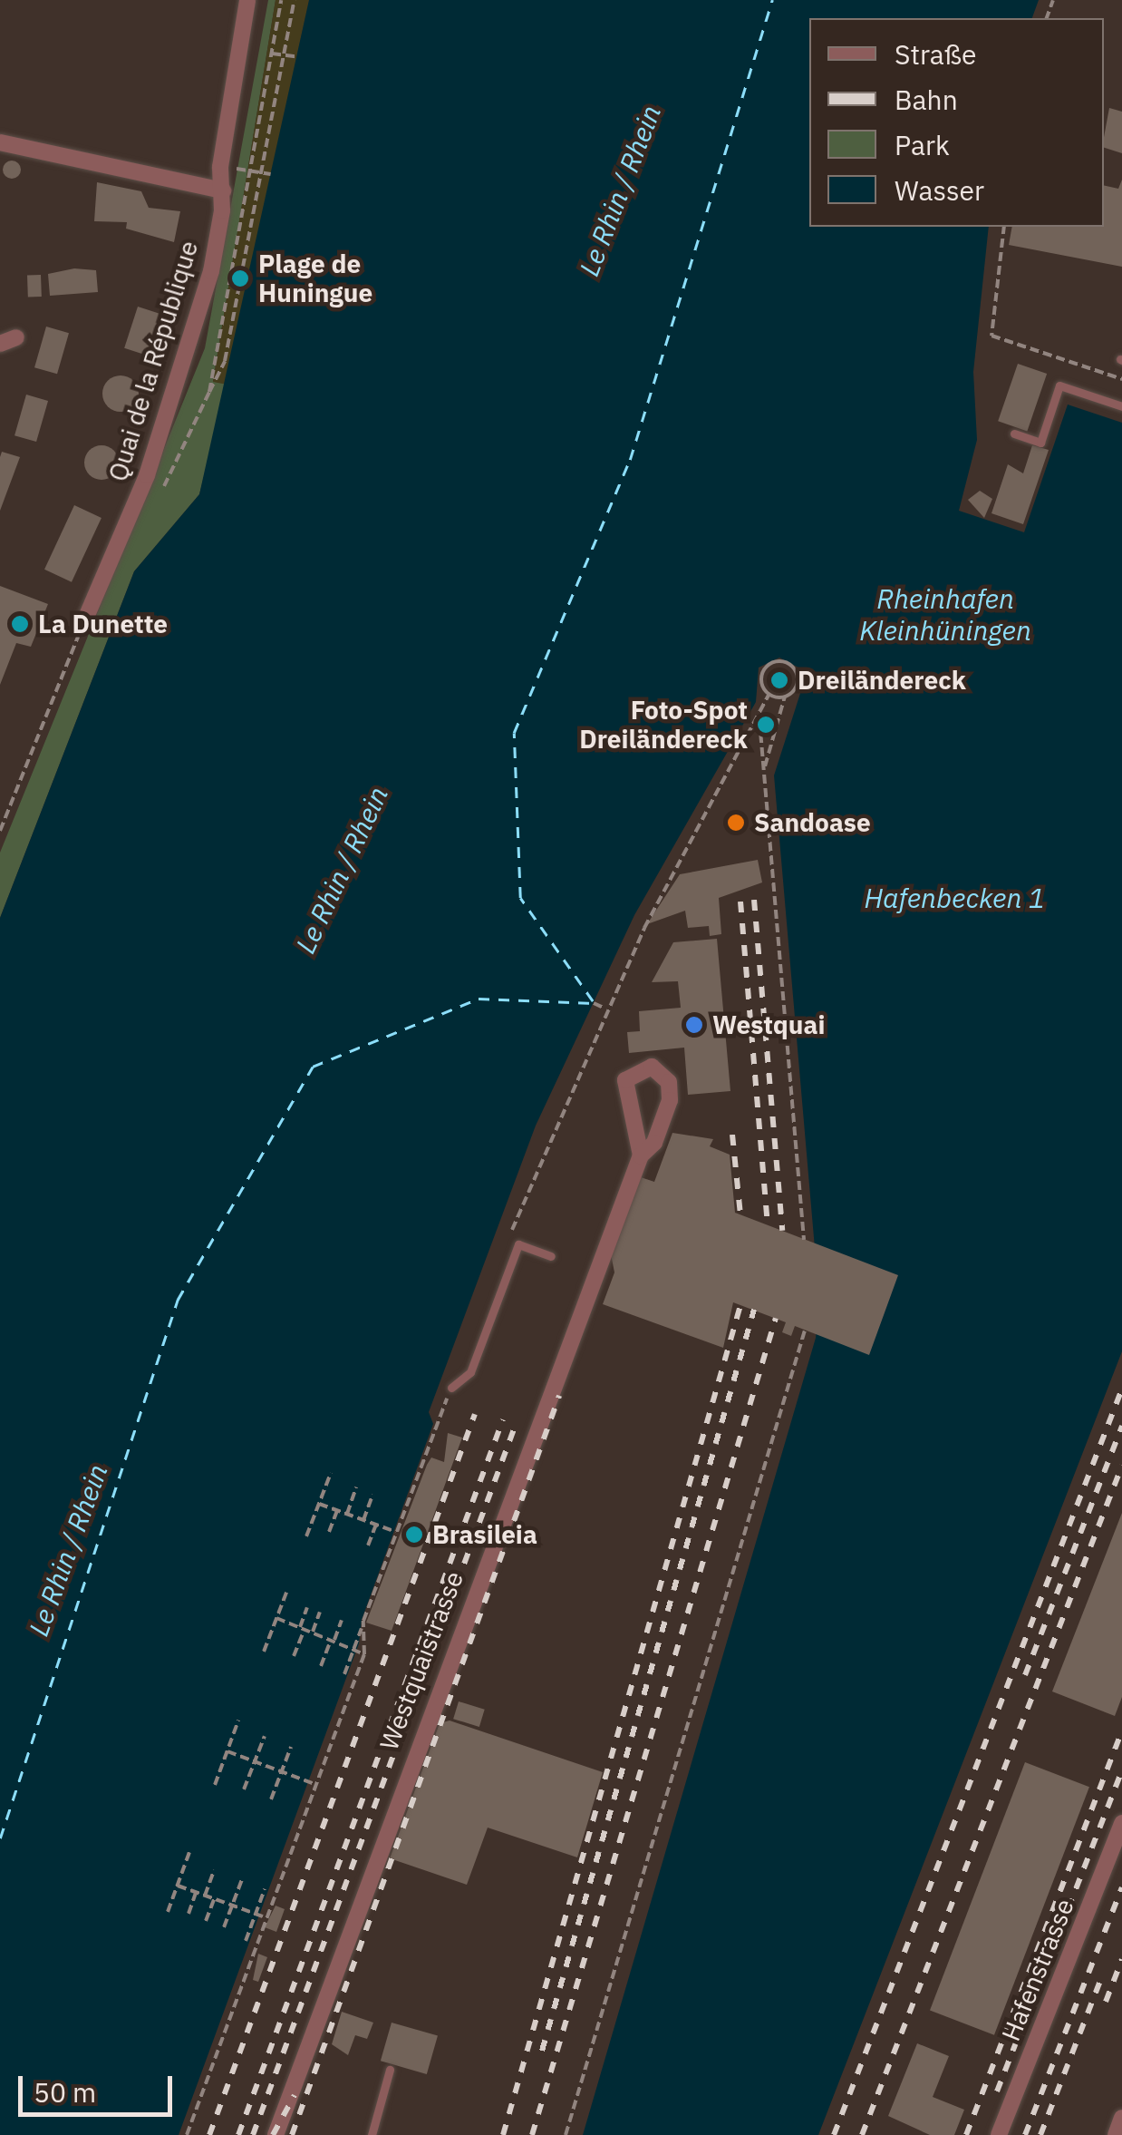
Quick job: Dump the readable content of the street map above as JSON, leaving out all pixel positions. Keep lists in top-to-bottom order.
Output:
{
  "streets": {
    "street": ["Quai de la République", "Westquaistrasse", "Hafenstrasse"]
  },
  "water": ["Le Rhin / Rhein", "Rheinhafen Kleinhüningen", "Hafenbecken 1"],
  "places": [
    "Plage de Huningue",
    "La Dunette",
    "Dreiländereck",
    "Foto-Spot Dreiländereck",
    "Sandoase",
    "Westquai",
    "Brasileia"
  ],
  "legend": [
    "Straße",
    "Bahn",
    "Park",
    "Wasser"
  ],
  "scale_bar": "50 m"
}
